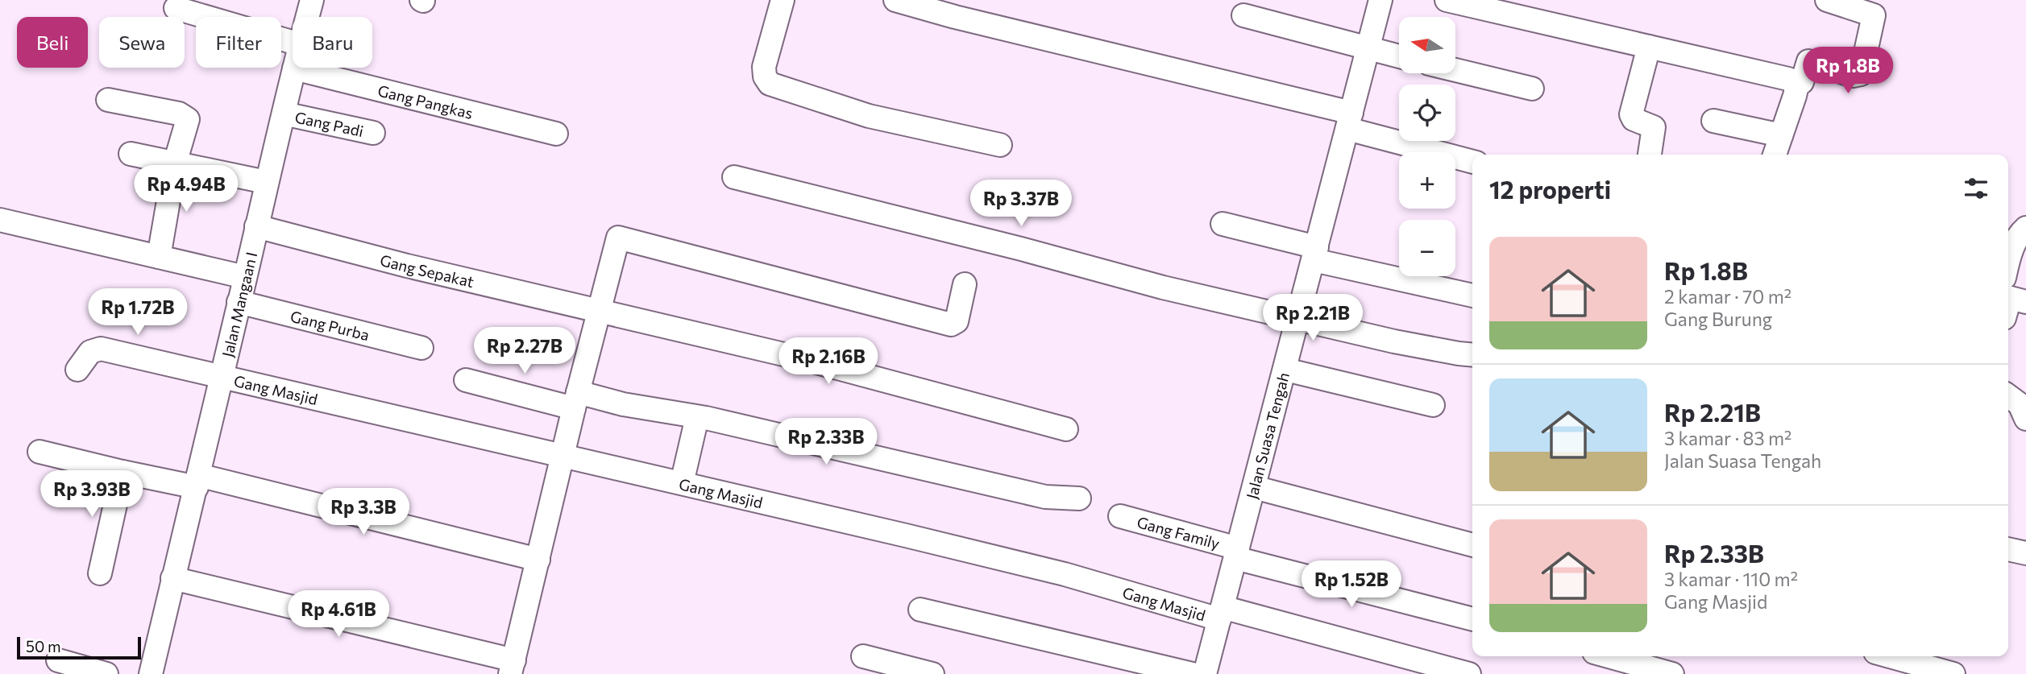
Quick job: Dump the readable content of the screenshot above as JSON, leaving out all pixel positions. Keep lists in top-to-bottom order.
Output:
{
  "streets": {
    "street": [
      "Gang Pangkas",
      "Gang Padi",
      "Gang Sepakat",
      "Jalan Mangaan I",
      "Gang Purba",
      "Gang Masjid",
      "Jalan Suasa Tengah",
      "Gang Family"
    ]
  },
  "crossings": [
    ["Gang Pangkas", "Jalan Mangaan I"],
    ["Gang Padi", "Jalan Mangaan I"],
    ["Gang Sepakat", "Jalan Mangaan I"],
    ["Jalan Mangaan I", "Gang Purba"],
    ["Jalan Mangaan I", "Gang Masjid"],
    ["Gang Masjid", "Jalan Suasa Tengah"],
    ["Jalan Suasa Tengah", "Gang Family"]
  ],
  "scale_bar": "50 m",
  "north": "left",
  "page": {
    "map_buttons": ["+", "−"],
    "chip": [
      "Beli",
      "Sewa",
      "Filter",
      "Baru"
    ],
    "price": [
      "Rp 1.8B",
      "Rp 4.94B",
      "Rp 3.37B",
      "Rp 1.72B",
      "Rp 2.21B",
      "Rp 2.27B",
      "Rp 2.16B",
      "Rp 2.33B",
      "Rp 3.93B",
      "Rp 3.3B",
      "Rp 1.52B",
      "Rp 4.61B"
    ],
    "heading": "12 properti",
    "list": [
      {
        "name": "Rp 1.8B",
        "note": "2 kamar · 70 m² · Gang Burung"
      },
      {
        "name": "Rp 2.21B",
        "note": "3 kamar · 83 m² · Jalan Suasa Tengah"
      },
      {
        "name": "Rp 2.33B",
        "note": "3 kamar · 110 m² · Gang Masjid"
      }
    ],
    "scale": "50 m"
  }
}
